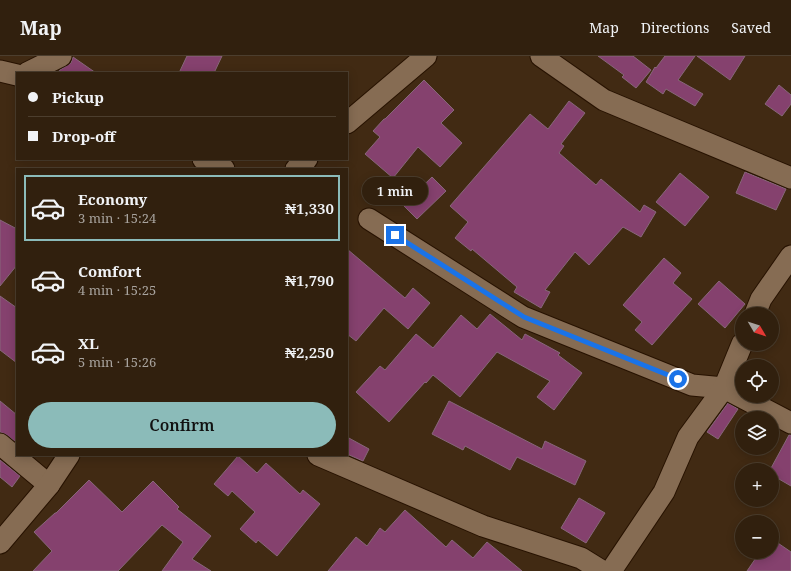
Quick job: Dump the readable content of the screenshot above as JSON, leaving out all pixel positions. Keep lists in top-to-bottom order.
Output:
{
  "north": "bottom right",
  "page": {
    "header": "Map",
    "nav": ["Map", "Directions", "Saved"],
    "banner": ["Pickup", "Drop-off"],
    "list": [
      {
        "name": "Economy",
        "note": "3 min · 15:24",
        "value": "₦1,330"
      },
      {
        "name": "Comfort",
        "note": "4 min · 15:25",
        "value": "₦1,790"
      },
      {
        "name": "XL",
        "note": "5 min · 15:26",
        "value": "₦2,250"
      }
    ],
    "bubble": "1 min",
    "map_buttons": ["+", "−"],
    "buttons": "Confirm"
  }
}
